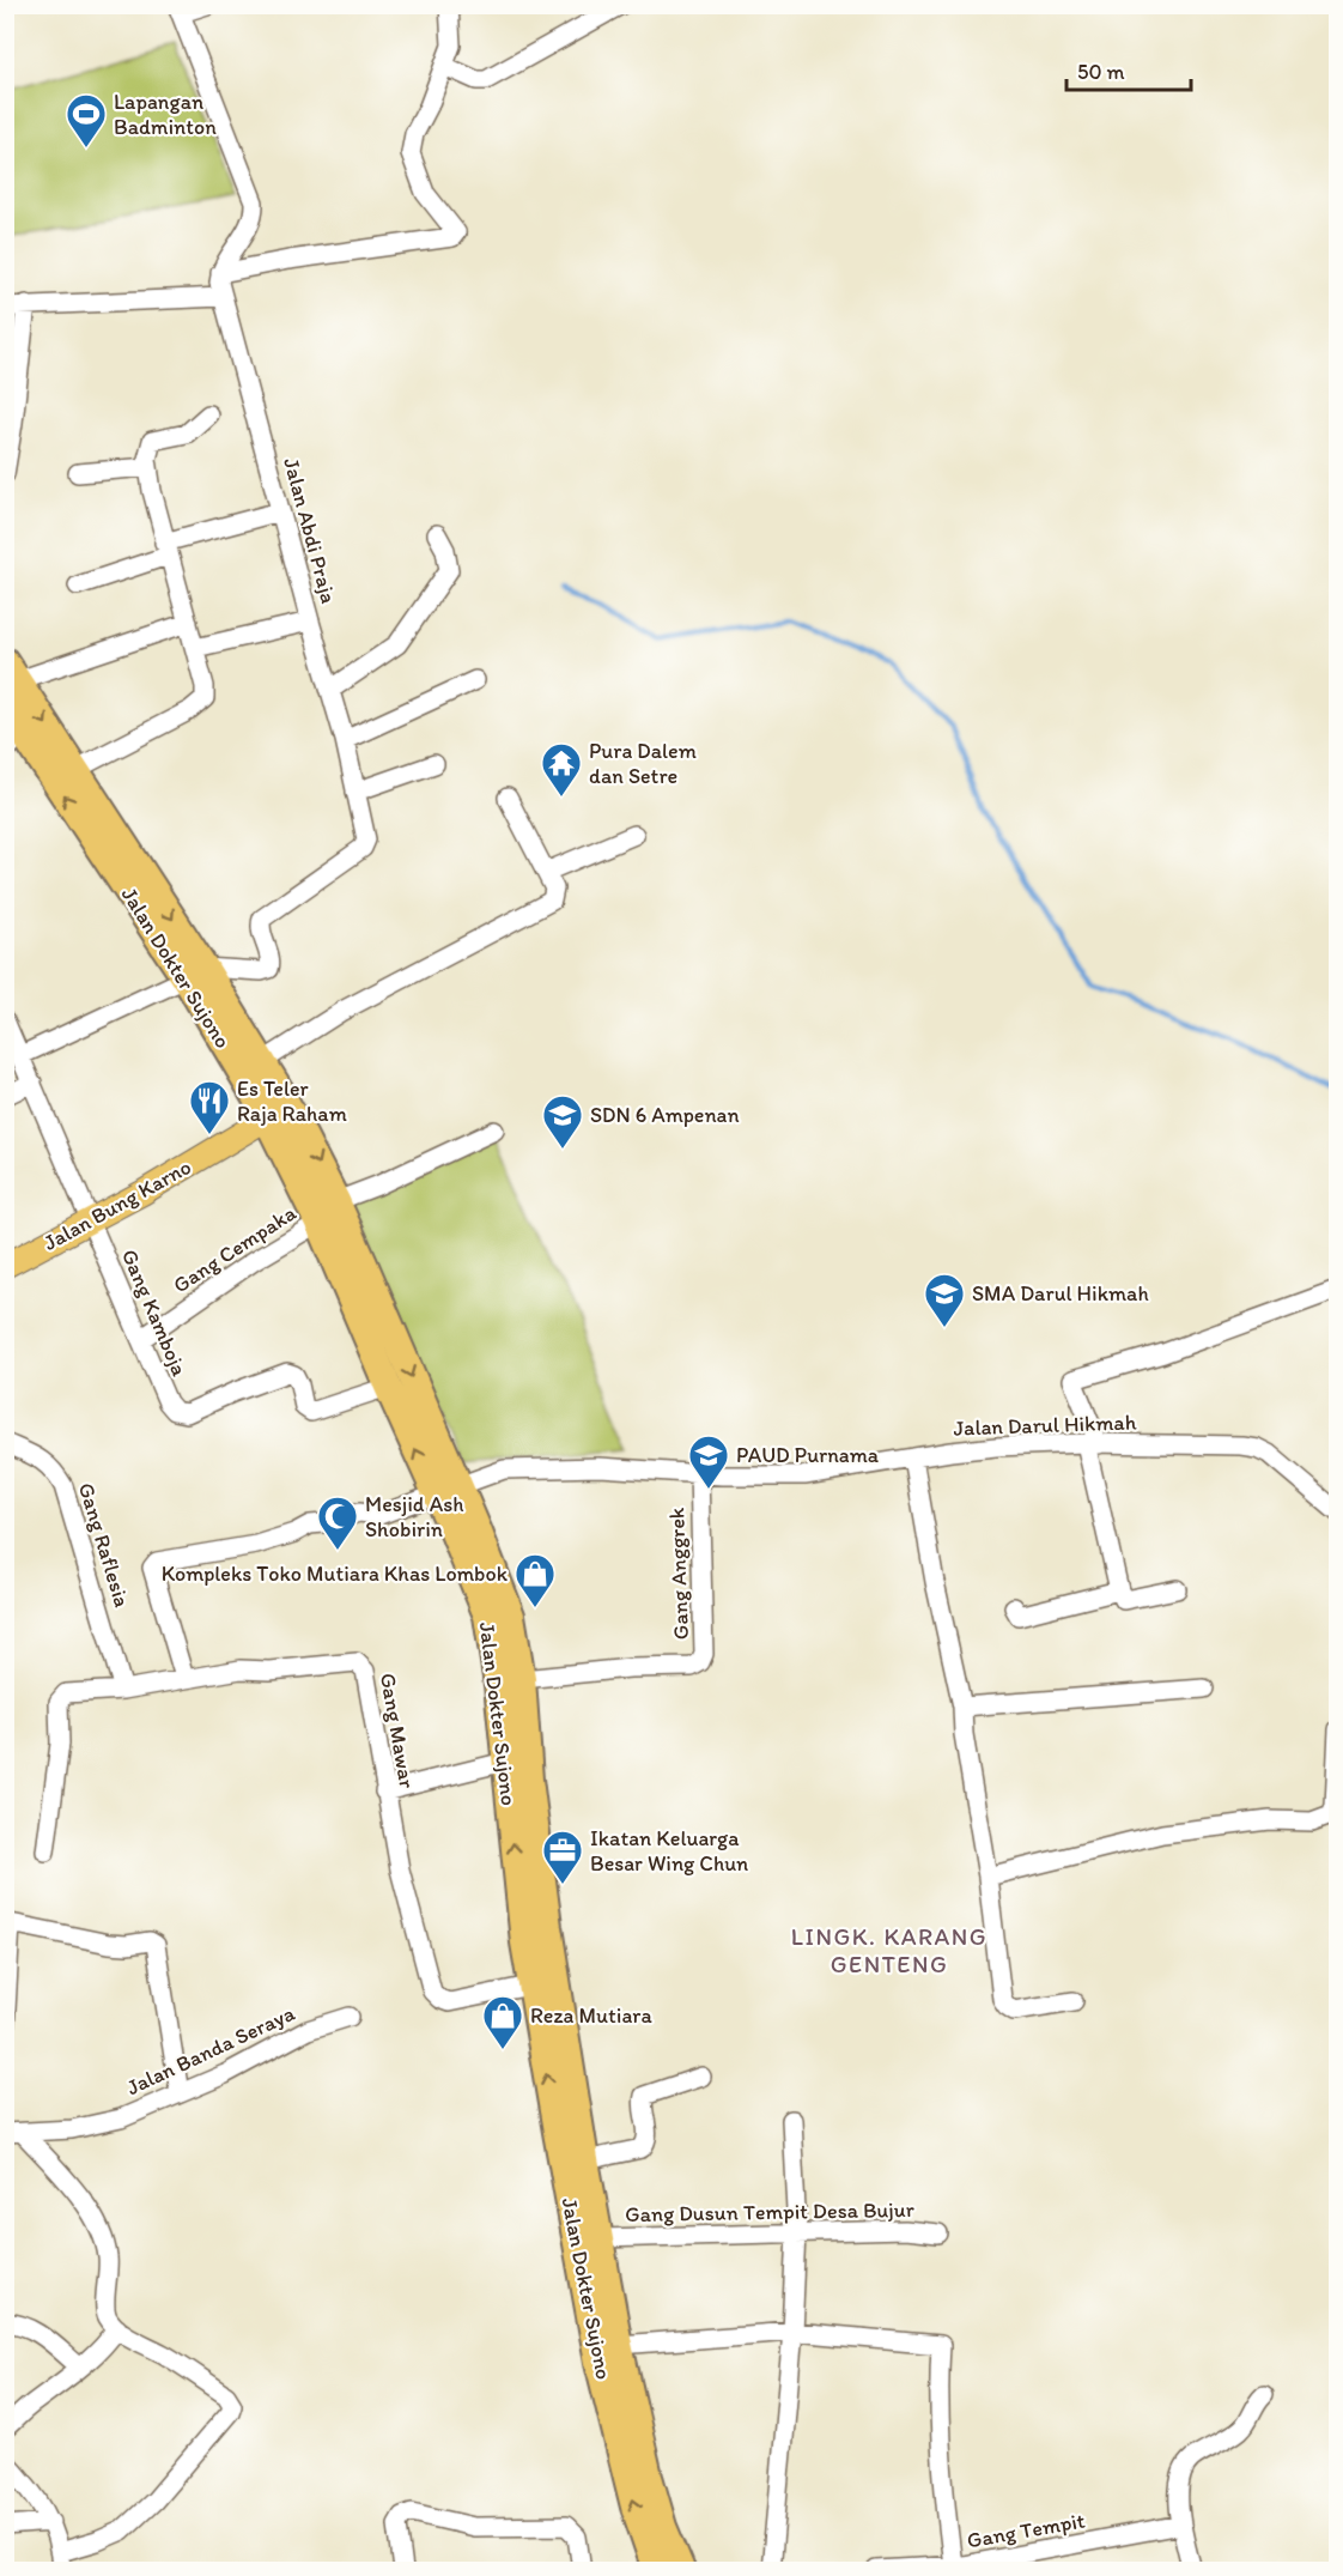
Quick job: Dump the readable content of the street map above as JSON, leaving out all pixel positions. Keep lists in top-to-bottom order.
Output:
{
  "streets": {
    "highway": ["Jalan Dokter Sujono"],
    "main road": ["Jalan Bung Karno"],
    "street": [
      "Jalan Abdi Praja",
      "Gang Cempaka",
      "Gang Kamboja",
      "Jalan Darul Hikmah",
      "Gang Raflesia",
      "Gang Anggrek",
      "Gang Mawar",
      "Jalan Banda Seraya",
      "Gang Dusun Tempit Desa Bujur",
      "Gang Tempit"
    ]
  },
  "crossings": [
    ["Jalan Abdi Praja", "Jalan Dokter Sujono"],
    ["Jalan Dokter Sujono", "Jalan Bung Karno"],
    ["Jalan Dokter Sujono", "Gang Cempaka"],
    ["Jalan Dokter Sujono", "Gang Kamboja"],
    ["Jalan Dokter Sujono", "Jalan Darul Hikmah"],
    ["Jalan Dokter Sujono", "Gang Mawar"],
    ["Jalan Bung Karno", "Gang Kamboja"],
    ["Gang Cempaka", "Gang Kamboja"],
    ["Jalan Darul Hikmah", "Gang Anggrek"],
    ["Jalan Darul Hikmah", "Gang Mawar"],
    ["Gang Raflesia", "Gang Mawar"]
  ],
  "districts": ["LINGK. KARANG GENTENG"],
  "places": {
    "sports": ["Lapangan Badminton"],
    "temple": ["Pura Dalem dan Setre"],
    "restaurant": ["Es Teler Raja Raham"],
    "school or university": ["SDN 6 Ampenan", "SMA Darul Hikmah", "PAUD Purnama"],
    "mosque": ["Mesjid Ash Shobirin"],
    "shop": ["Kompleks Toko Mutiara Khas Lombok", "Reza Mutiara"],
    "office": ["Ikatan Keluarga Besar Wing Chun"]
  },
  "scale_bar": "50 m"
}
